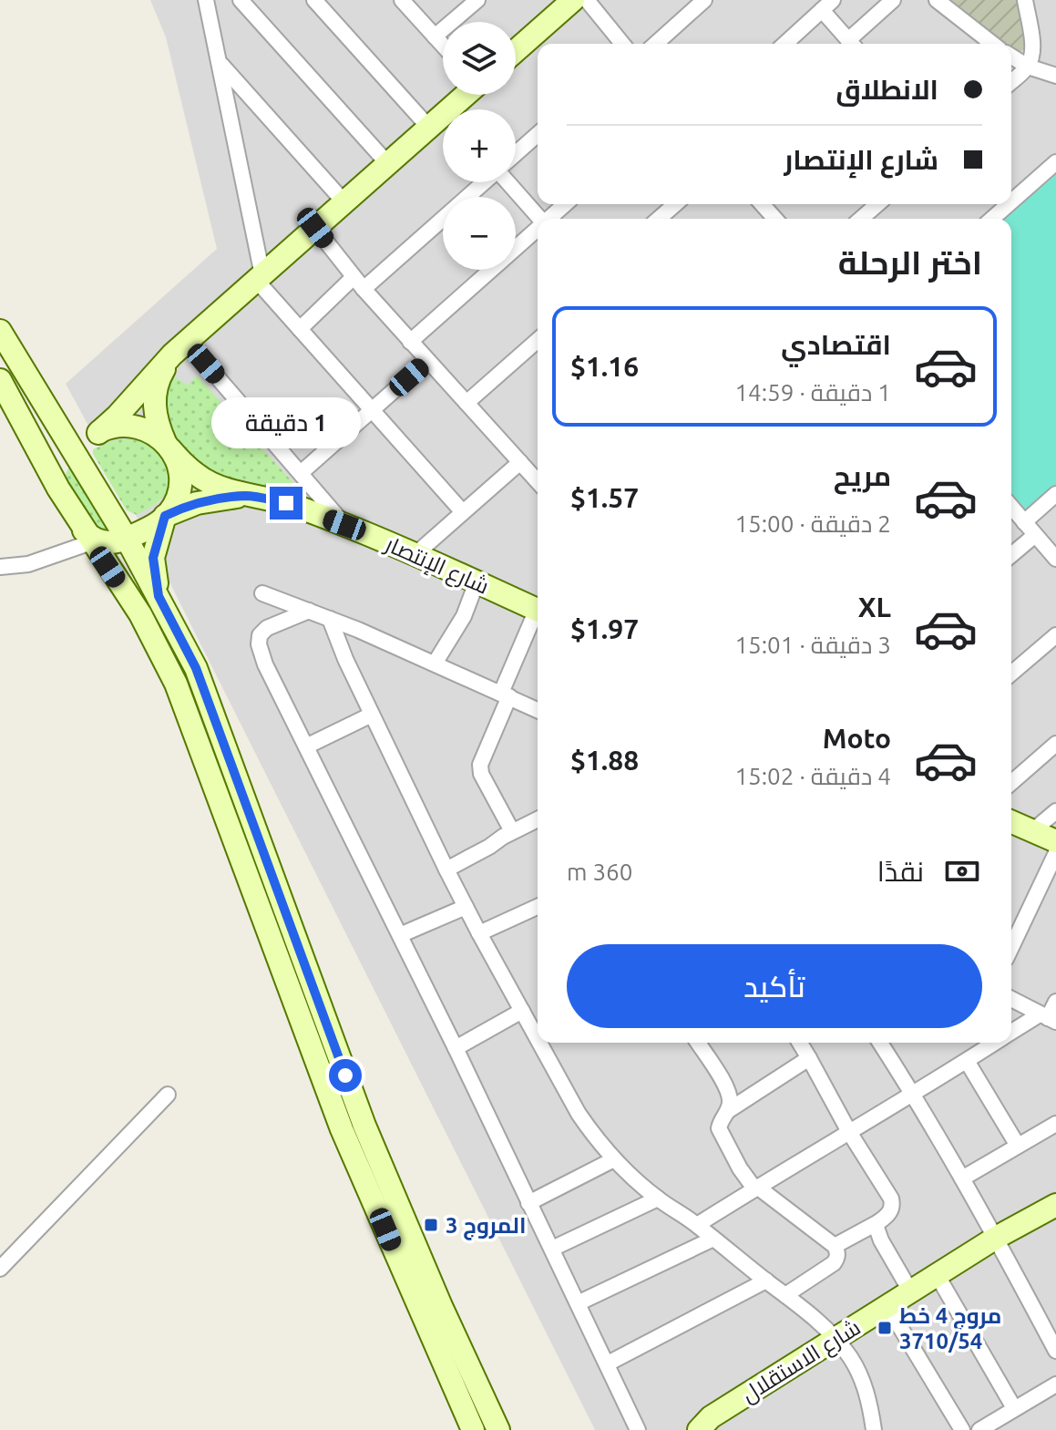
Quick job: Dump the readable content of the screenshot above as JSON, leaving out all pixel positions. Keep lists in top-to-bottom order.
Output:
{
  "streets": {
    "main road": ["شارع الإنتصار", "شارع الاستقلال"]
  },
  "places": {
    "transit": ["المروج 3", "مروج 4 خط 3710/54"]
  },
  "page": {
    "map_buttons": ["+", "−"],
    "banner": ["الانطلاق", "شارع الإنتصار"],
    "heading": "اختر الرحلة",
    "list": [
      {
        "name": "اقتصادي",
        "note": "1 دقيقة · 14:59",
        "value": "$1.16"
      },
      {
        "name": "مريح",
        "note": "2 دقيقة · 15:00",
        "value": "$1.57"
      },
      {
        "name": "XL",
        "note": "3 دقيقة · 15:01",
        "value": "$1.97"
      },
      {
        "name": "Moto",
        "note": "4 دقيقة · 15:02",
        "value": "$1.88"
      }
    ],
    "bubble": "1 دقيقة",
    "pay": ["نقدًا", "360 m"],
    "buttons": "تأكيد"
  }
}
